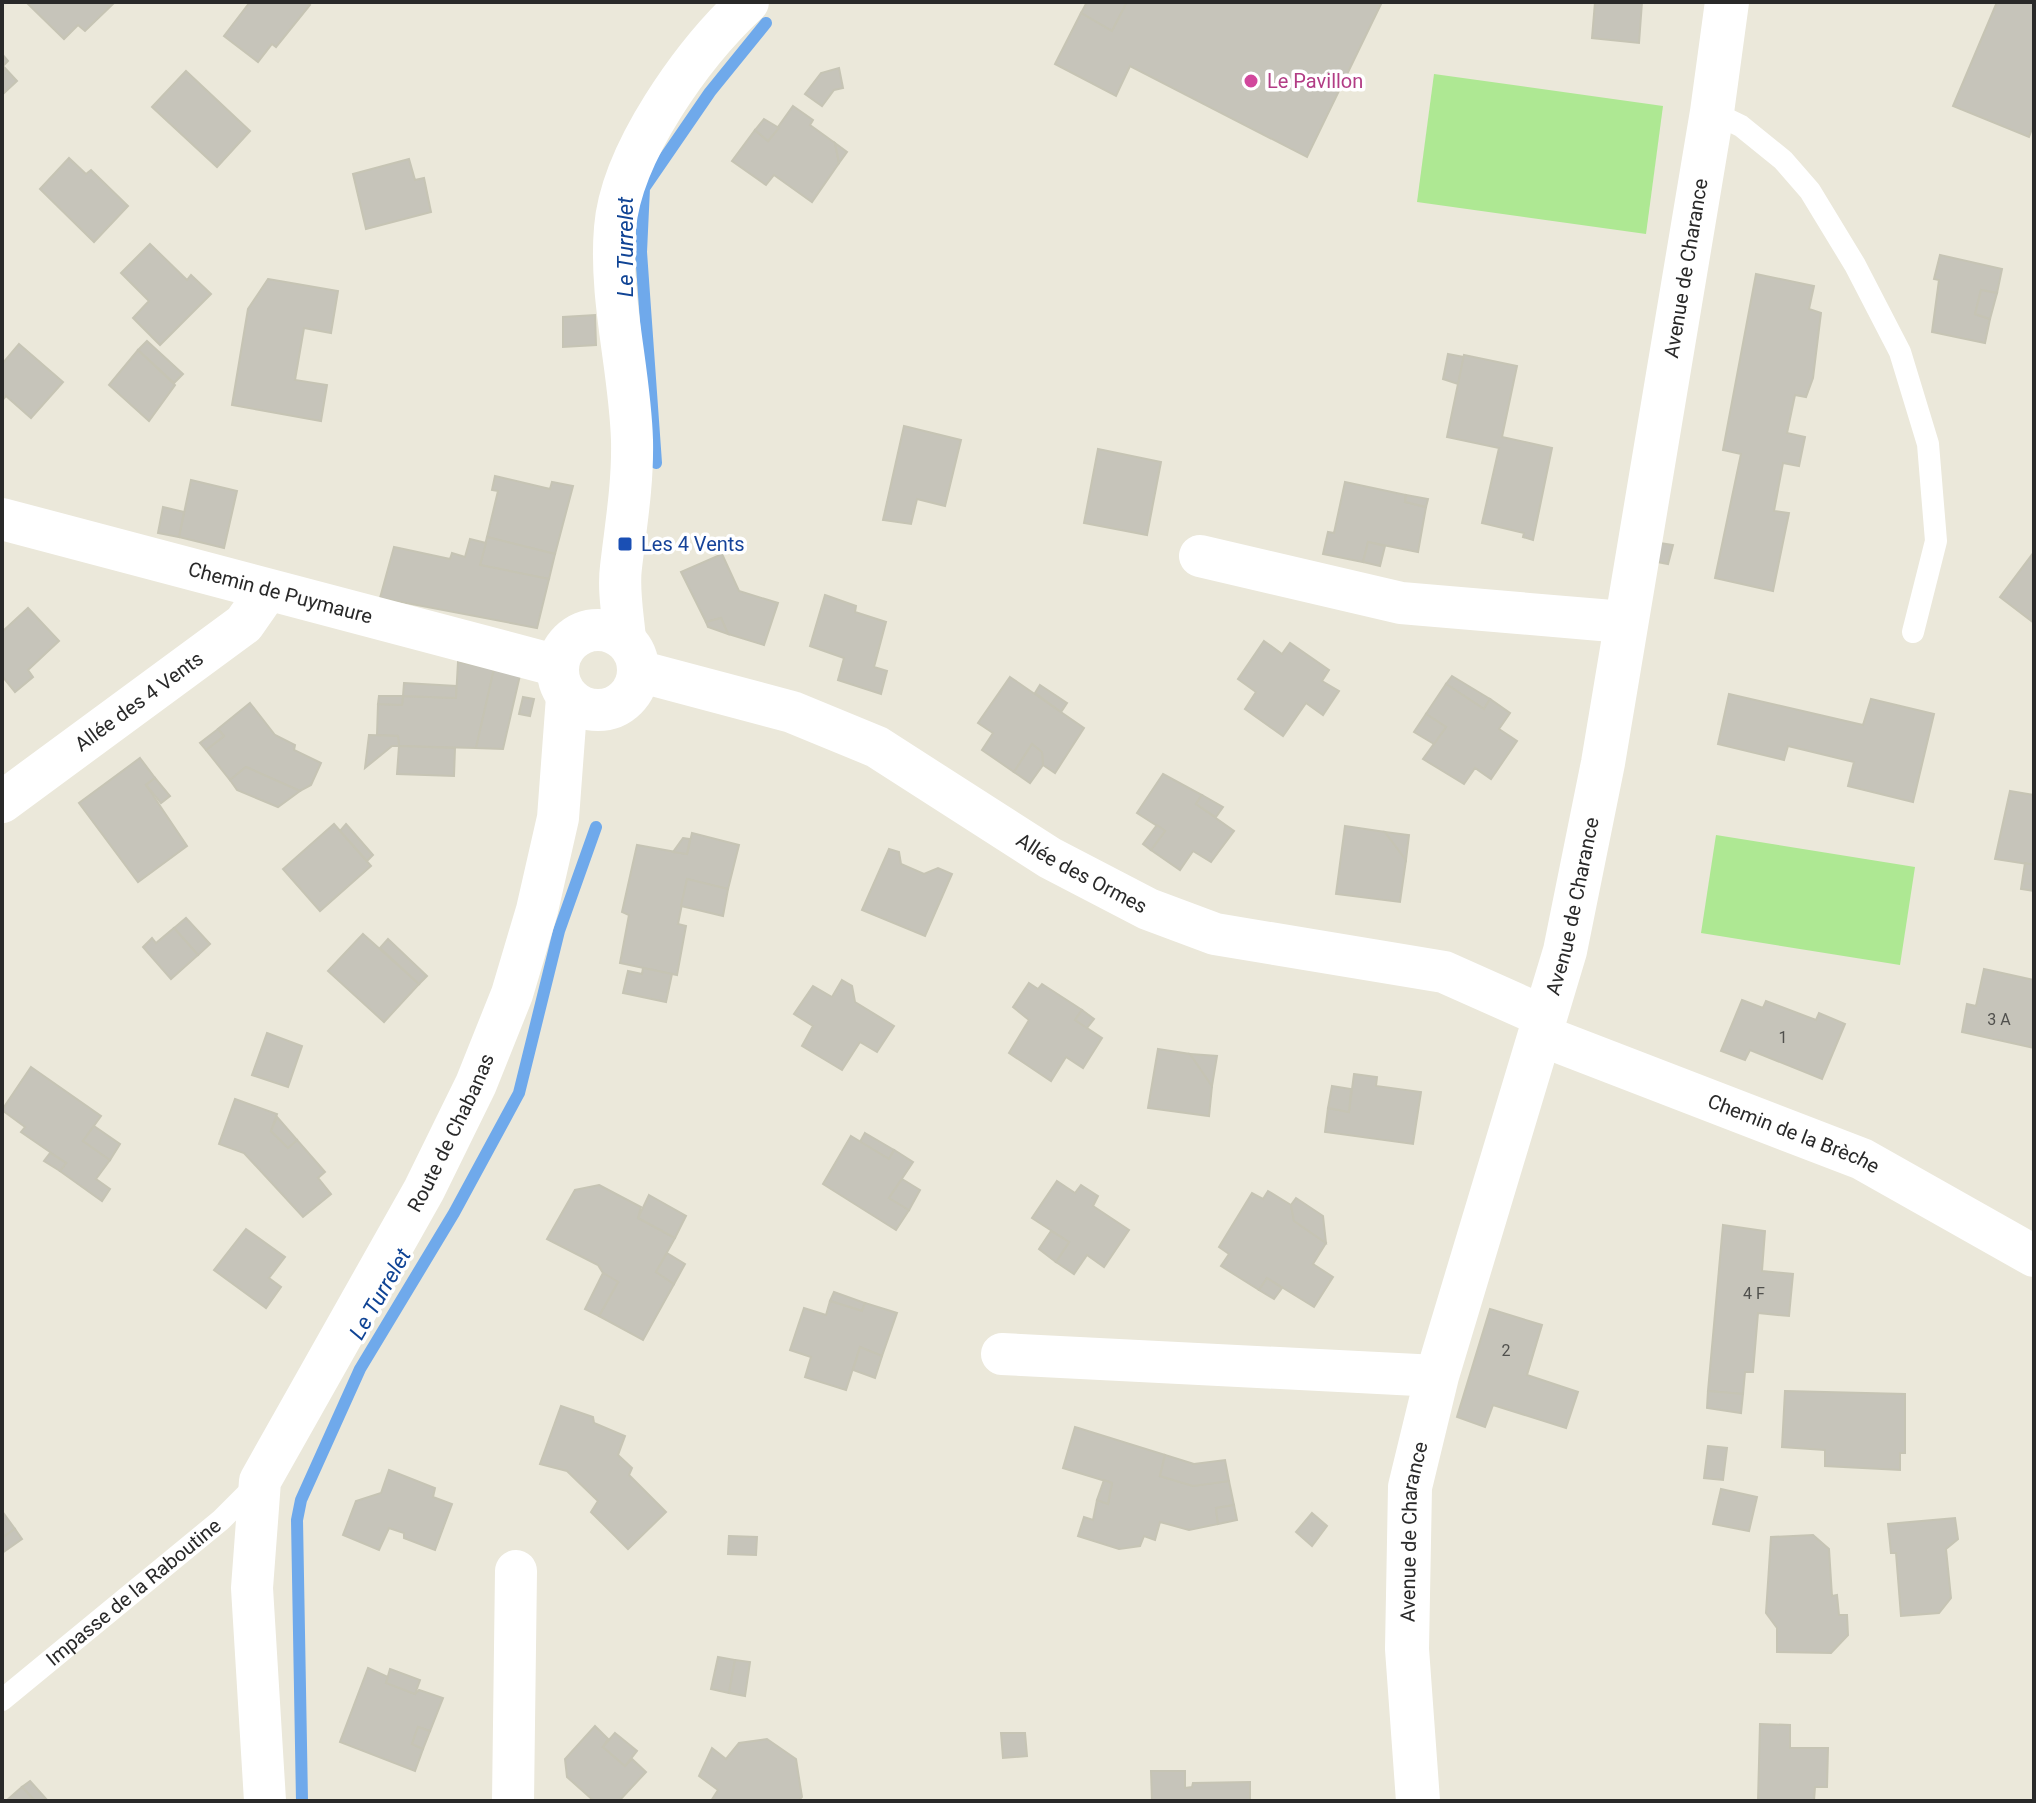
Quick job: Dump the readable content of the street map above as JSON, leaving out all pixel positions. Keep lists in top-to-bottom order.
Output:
{
  "streets": {
    "street": [
      "Avenue de Charance",
      "Chemin de Puymaure",
      "Allée des 4 Vents",
      "Allée des Ormes",
      "Route de Chabanas",
      "Chemin de la Brèche"
    ],
    "lane": ["Impasse de la Raboutine"]
  },
  "crossings": [
    ["Avenue de Charance", "Allée des Ormes"],
    ["Avenue de Charance", "Chemin de la Brèche"],
    ["Chemin de Puymaure", "Allée des 4 Vents"],
    ["Chemin de Puymaure", "Route de Chabanas"],
    ["Allée des Ormes", "Chemin de la Brèche"],
    ["Route de Chabanas", "Impasse de la Raboutine"]
  ],
  "water": ["Le Turrelet"],
  "places": {
    "other": ["Le Pavillon"],
    "transit": ["Les 4 Vents"]
  },
  "house_numbers": [
    "3 A",
    "1",
    "4 F",
    "2"
  ]
}
